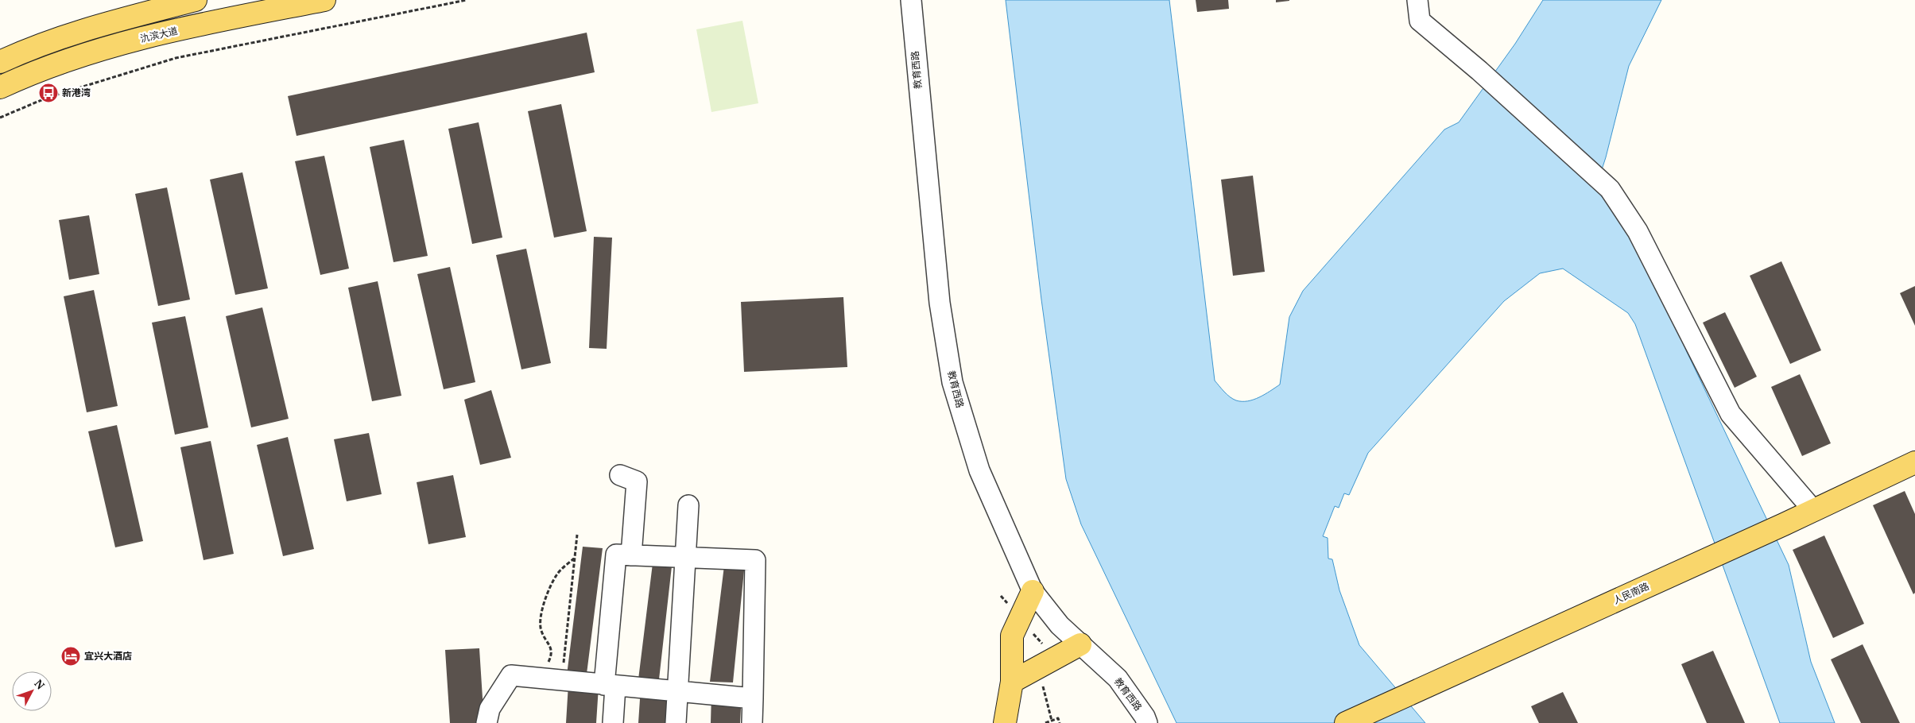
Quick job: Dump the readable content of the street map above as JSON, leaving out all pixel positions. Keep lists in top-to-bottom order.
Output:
{
  "streets": {
    "main road": ["氿滨大道", "人民南路"],
    "street": ["教育西路"]
  },
  "places": {
    "bus stop": ["新港湾"],
    "hotel": ["宜兴大酒店"]
  },
  "north": "top right"
}
